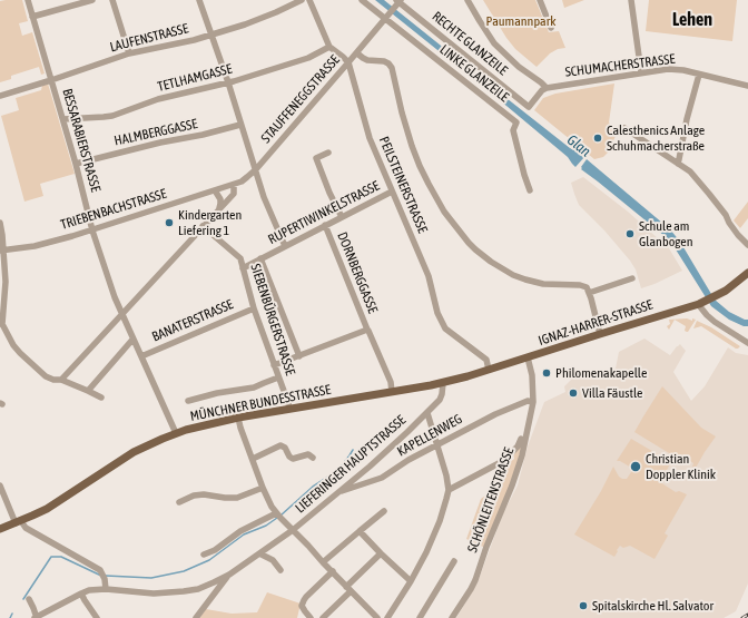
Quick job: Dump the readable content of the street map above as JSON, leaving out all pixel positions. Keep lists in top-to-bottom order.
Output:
{
  "streets": {
    "main road": ["IGNAZ-HARRER-STRASSE", "MÜNCHNER BUNDESSTRASSE"],
    "street": [
      "LAUFENSTRASSE",
      "RECHTE GLANZEILE",
      "SCHUMACHERSTRASSE",
      "LINKE GLANZEILE",
      "TETLHAMGASSE",
      "STAUFFENEGGSTRASSE",
      "HALMBERGGASSE",
      "BESSARABIERSTRASSE",
      "PEILSTEINERSTRASSE",
      "TRIEBENBACHSTRASSE",
      "RUPERTIWINKELSTRASSE",
      "DORNBERGGASSE",
      "SIEBENBÜRGERSTRASSE",
      "BANATERSTRASSE",
      "KAPELLENWEG",
      "LIEFERINGER HAUPTSTRASSE",
      "SCHÖNLEITENSTRASSE"
    ]
  },
  "crossings": [
    ["LAUFENSTRASSE", "BESSARABIERSTRASSE"],
    ["RECHTE GLANZEILE", "SCHUMACHERSTRASSE"],
    ["RECHTE GLANZEILE", "STAUFFENEGGSTRASSE"],
    ["LINKE GLANZEILE", "STAUFFENEGGSTRASSE"],
    ["TETLHAMGASSE", "BESSARABIERSTRASSE"],
    ["STAUFFENEGGSTRASSE", "BESSARABIERSTRASSE"],
    ["STAUFFENEGGSTRASSE", "PEILSTEINERSTRASSE"],
    ["STAUFFENEGGSTRASSE", "TRIEBENBACHSTRASSE"],
    ["STAUFFENEGGSTRASSE", "SIEBENBÜRGERSTRASSE"],
    ["HALMBERGGASSE", "BESSARABIERSTRASSE"],
    ["BESSARABIERSTRASSE", "TRIEBENBACHSTRASSE"],
    ["BESSARABIERSTRASSE", "BANATERSTRASSE"],
    ["BESSARABIERSTRASSE", "MÜNCHNER BUNDESSTRASSE"],
    ["PEILSTEINERSTRASSE", "RUPERTIWINKELSTRASSE"],
    ["PEILSTEINERSTRASSE", "IGNAZ-HARRER-STRASSE"],
    ["RUPERTIWINKELSTRASSE", "DORNBERGGASSE"],
    ["RUPERTIWINKELSTRASSE", "SIEBENBÜRGERSTRASSE"],
    ["DORNBERGGASSE", "SIEBENBÜRGERSTRASSE"],
    ["DORNBERGGASSE", "MÜNCHNER BUNDESSTRASSE"],
    ["SIEBENBÜRGERSTRASSE", "BANATERSTRASSE"],
    ["SIEBENBÜRGERSTRASSE", "MÜNCHNER BUNDESSTRASSE"],
    ["IGNAZ-HARRER-STRASSE", "MÜNCHNER BUNDESSTRASSE"],
    ["IGNAZ-HARRER-STRASSE", "LIEFERINGER HAUPTSTRASSE"],
    ["IGNAZ-HARRER-STRASSE", "SCHÖNLEITENSTRASSE"],
    ["MÜNCHNER BUNDESSTRASSE", "LIEFERINGER HAUPTSTRASSE"],
    ["KAPELLENWEG", "LIEFERINGER HAUPTSTRASSE"],
    ["KAPELLENWEG", "SCHÖNLEITENSTRASSE"]
  ],
  "districts": ["Lehen"],
  "water": ["Glan"],
  "parks": ["Paumannpark"],
  "places": [
    "Calesthenics Anlage Schuhmacherstraße",
    "Kindergarten Liefering 1",
    "Schule am Glanbogen",
    "Philomenakapelle",
    "Villa Fäustle",
    "Christian Doppler Klinik",
    "Spitalskirche Hl. Salvator"
  ]
}
